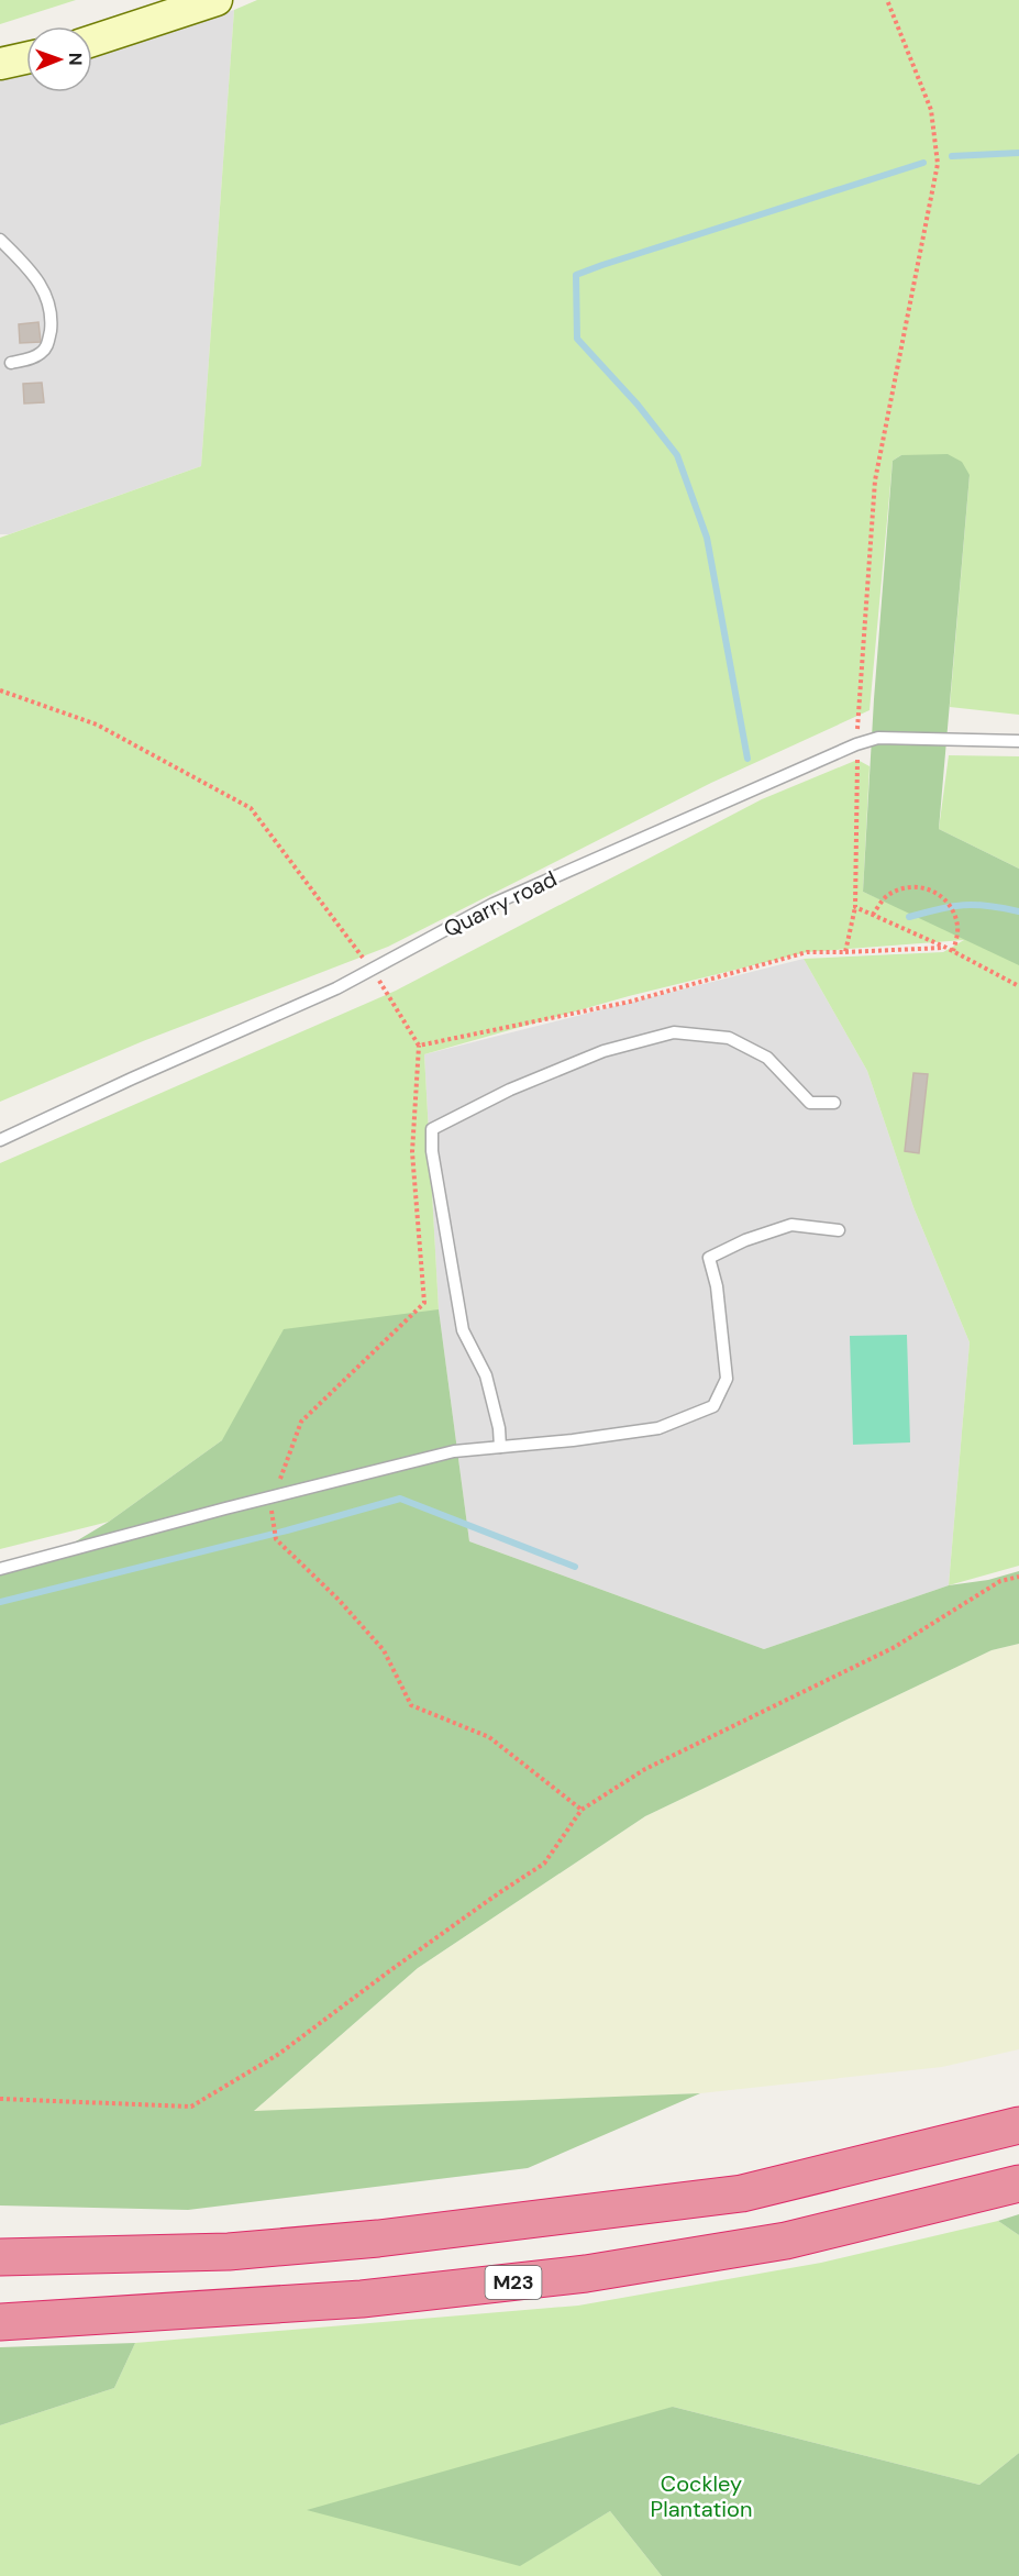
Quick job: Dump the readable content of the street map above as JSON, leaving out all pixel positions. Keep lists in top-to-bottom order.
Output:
{
  "streets": {
    "highway": ["M23"],
    "lane": ["Quarry road"]
  },
  "parks": ["Cockley Plantation"],
  "north": "right"
}
